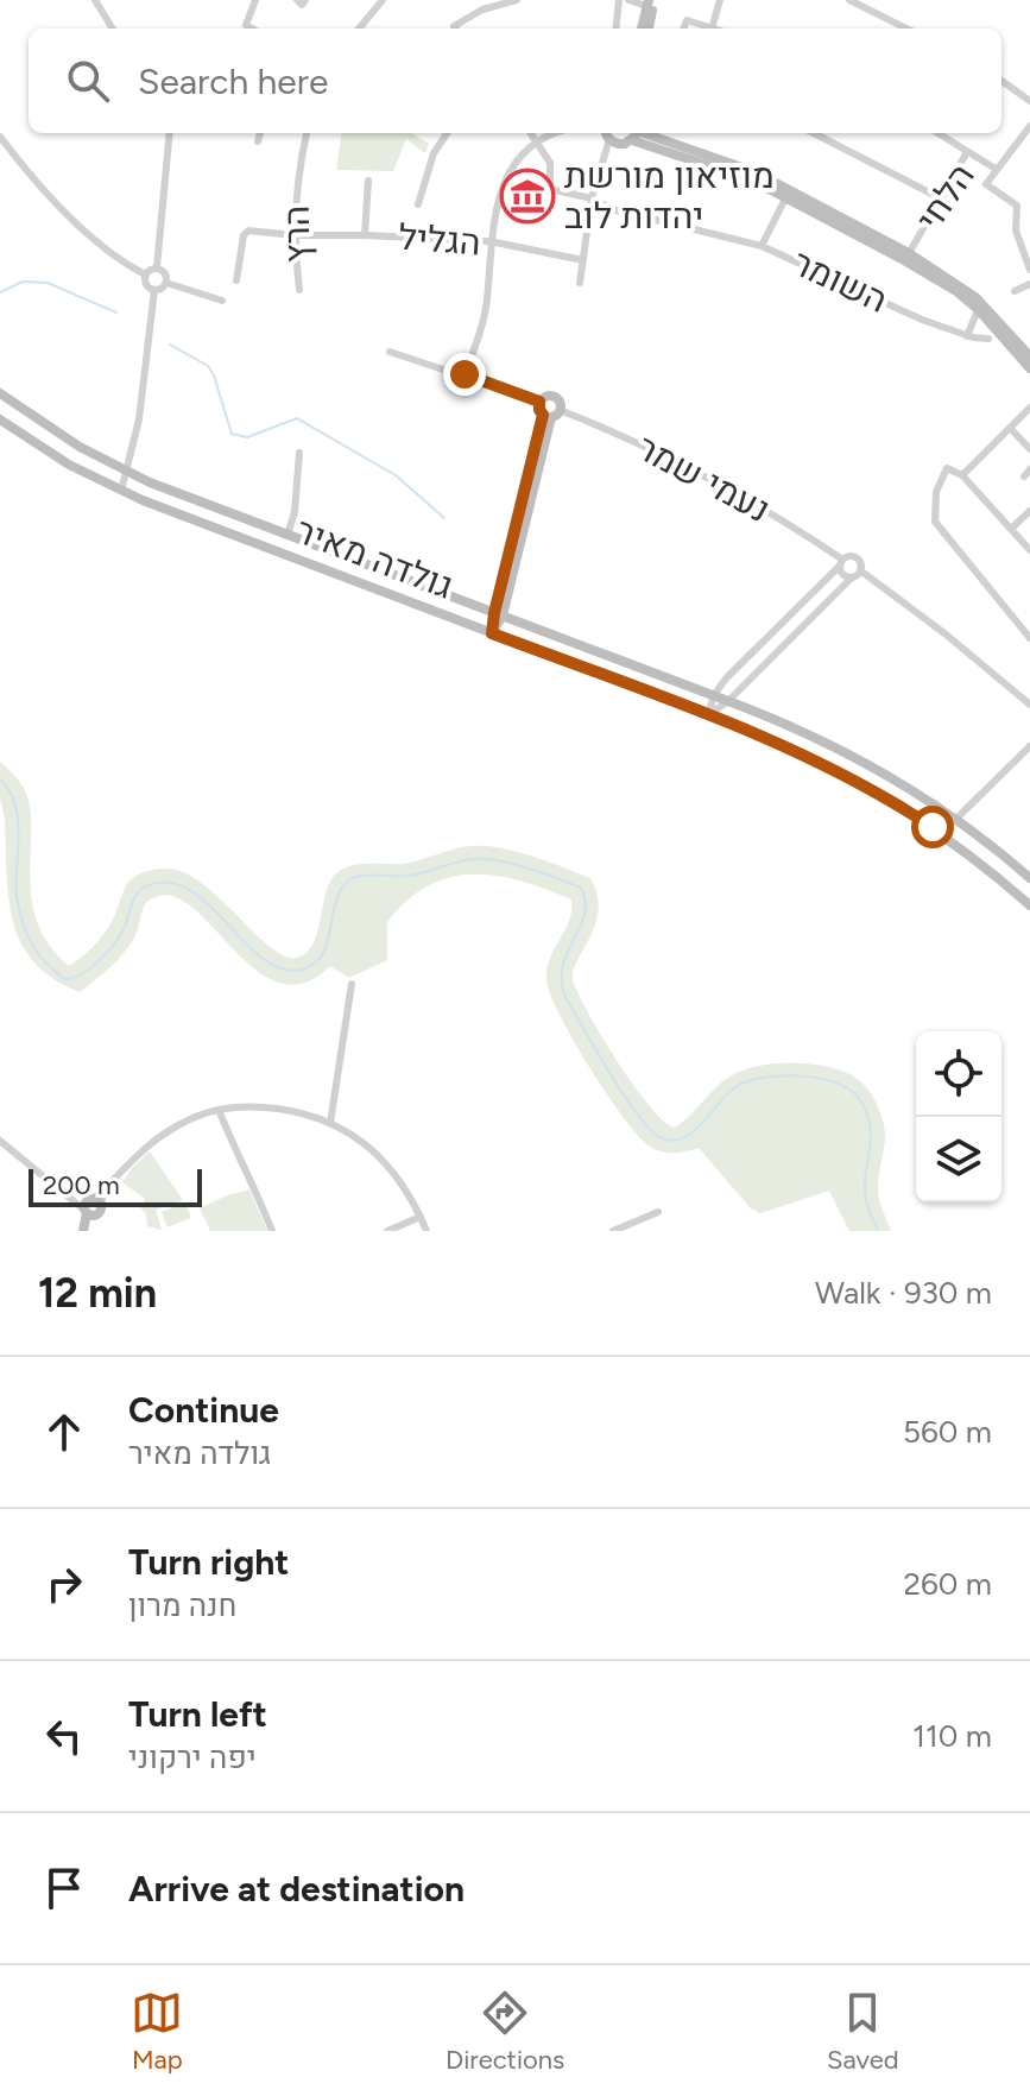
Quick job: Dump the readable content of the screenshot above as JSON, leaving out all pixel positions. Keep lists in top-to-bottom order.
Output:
{
  "streets": {
    "main road": ["גולדה מאיר"],
    "street": [
      "הלחי",
      "הרץ",
      "הגליל",
      "השומר",
      "נעמי שמר"
    ]
  },
  "crossings": [
    ["הרץ", "הגליל"]
  ],
  "places": {
    "museum": ["מוזיאון מורשת יהדות לוב"]
  },
  "scale_bar": "200 m",
  "page": {
    "search": "Search here",
    "scale": "200 m",
    "heading": ["12 min", "Walk · 930 m"],
    "list": [
      ["Continue", "גולדה מאיר", "560 m"],
      ["Turn right", "חנה מרון", "260 m"],
      ["Turn left", "יפה ירקוני", "110 m"],
      "Arrive at destination"
    ],
    "nav": ["Map", "Directions", "Saved"]
  }
}
